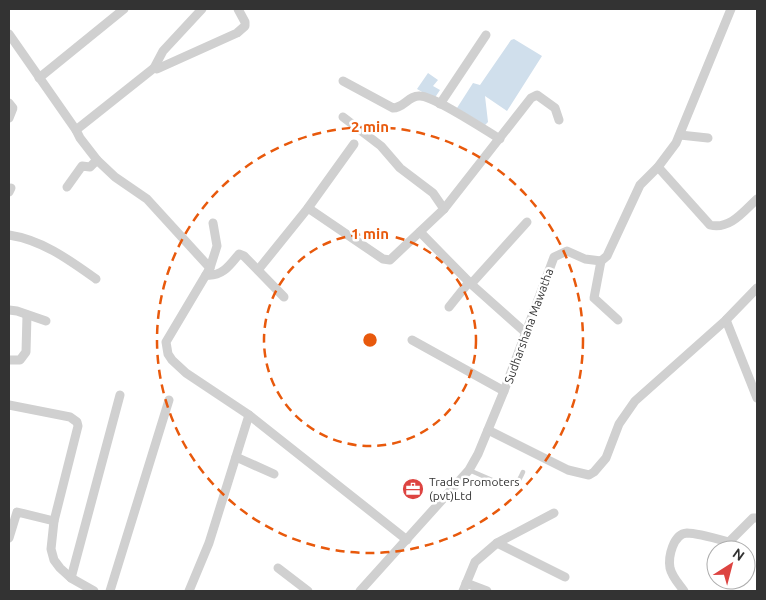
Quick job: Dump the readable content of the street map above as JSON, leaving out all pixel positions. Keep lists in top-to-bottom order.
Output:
{
  "streets": {
    "street": ["Sudharshana Mawatha"]
  },
  "places": {
    "office": ["Trade Promoters (pvt)Ltd"]
  },
  "north": "top right",
  "rings": ["2 min", "1 min"]
}
